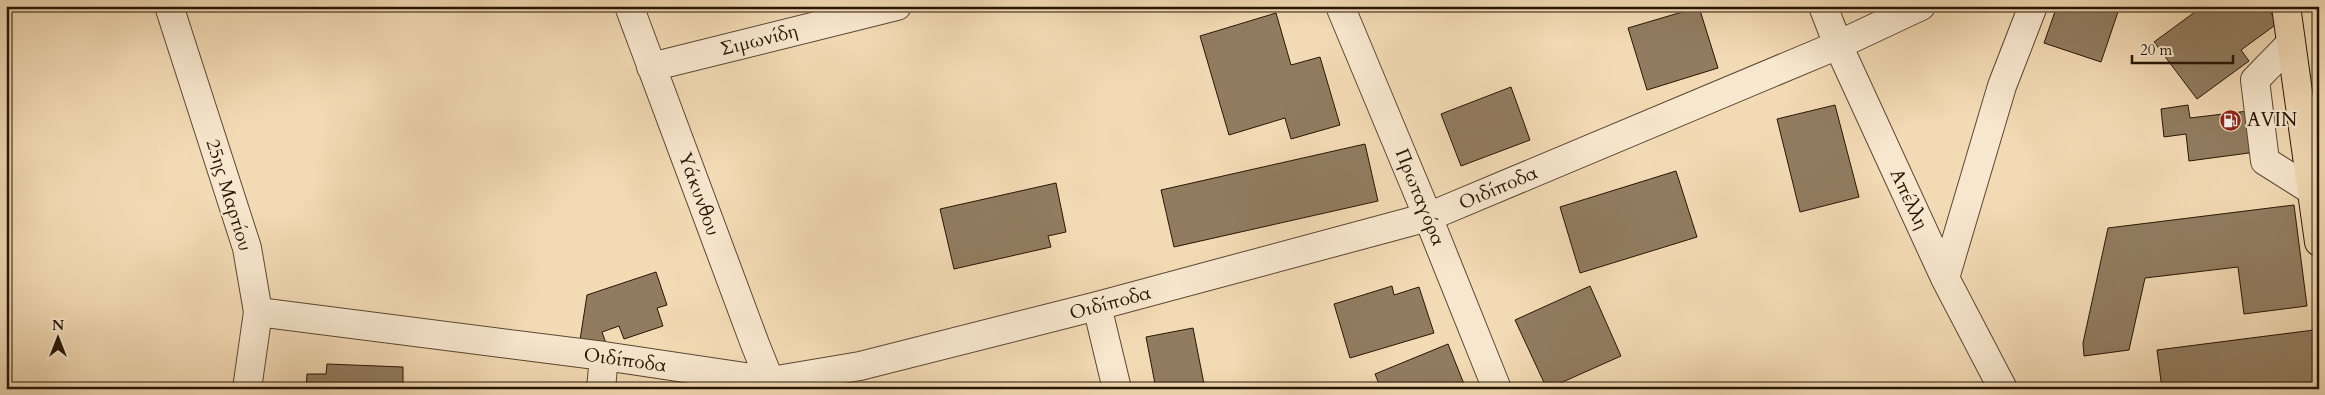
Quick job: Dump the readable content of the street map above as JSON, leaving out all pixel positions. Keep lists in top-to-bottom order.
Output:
{
  "streets": {
    "street": [
      "Σιμωνίδη",
      "Οιδίποδα",
      "Υάκυνθου",
      "25ης Μαρτίου",
      "Πρωταγόρα",
      "Απέλλη"
    ]
  },
  "crossings": [
    ["Σιμωνίδη", "Υάκυνθου"],
    ["Οιδίποδα", "Υάκυνθου"],
    ["Οιδίποδα", "25ης Μαρτίου"],
    ["Οιδίποδα", "Πρωταγόρα"],
    ["Οιδίποδα", "Απέλλη"]
  ],
  "places": {
    "fuel station": ["AVIN"]
  },
  "scale_bar": "20 m",
  "north": "top"
}
